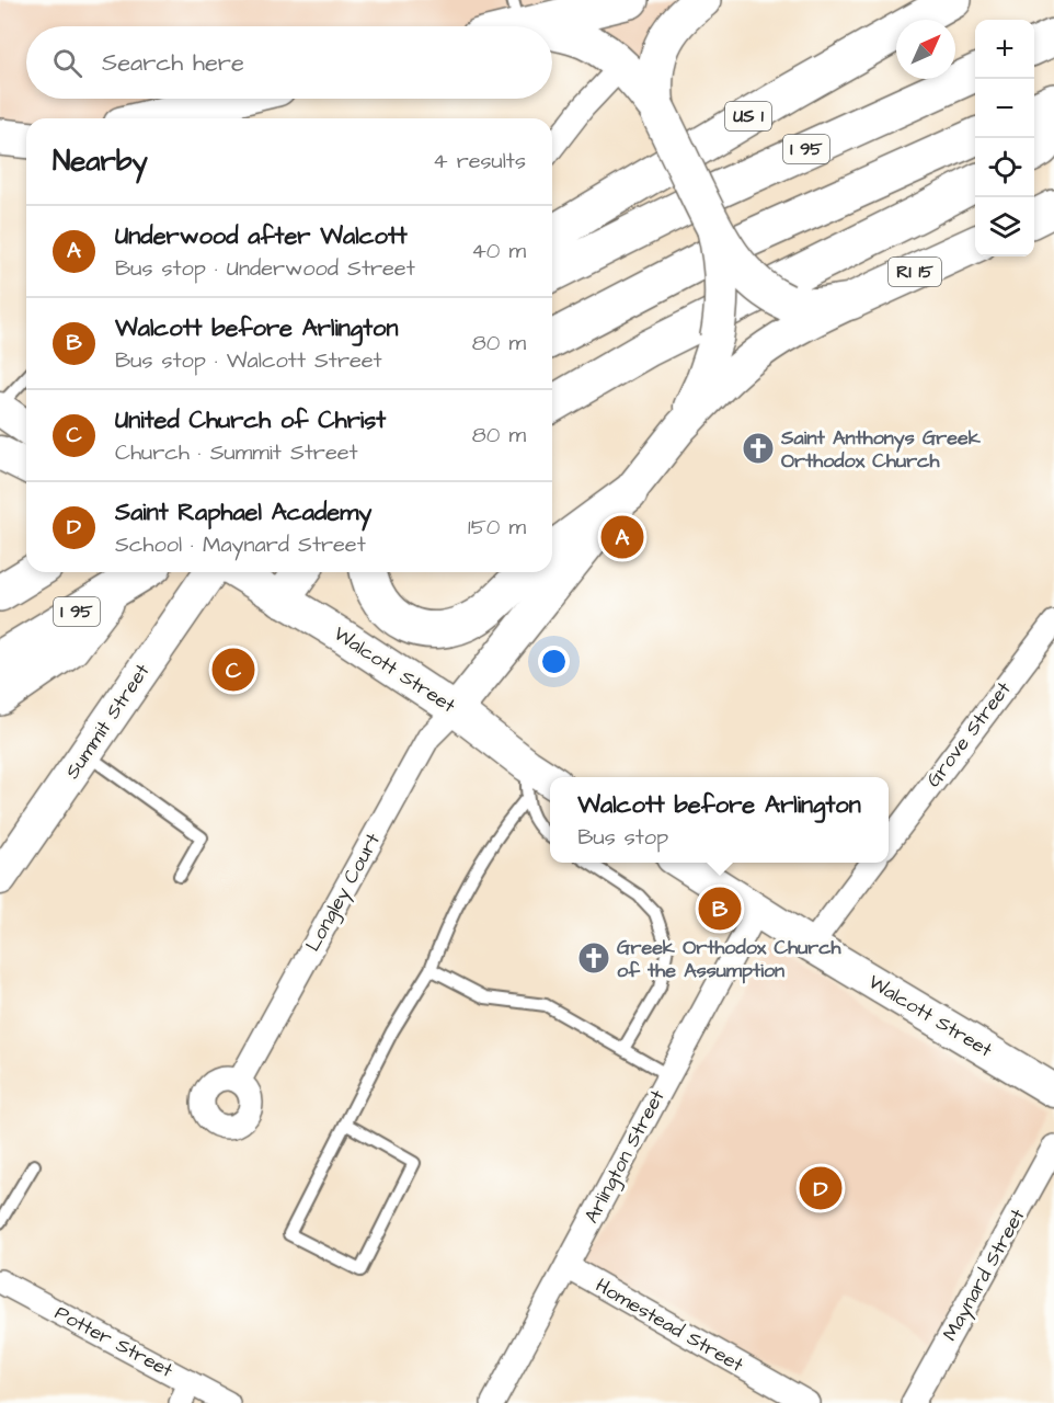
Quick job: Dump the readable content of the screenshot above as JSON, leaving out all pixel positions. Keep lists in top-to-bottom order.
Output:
{
  "streets": {
    "main road": [
      "US 1",
      "I 95",
      "RI 15",
      "Walcott Street",
      "Summit Street"
    ],
    "street": [
      "Grove Street",
      "Longley Court",
      "Arlington Street",
      "Maynard Street",
      "Homestead Street",
      "Potter Street"
    ]
  },
  "crossings": [
    ["Walcott Street", "Longley Court"],
    ["Walcott Street", "Arlington Street"],
    ["Arlington Street", "Homestead Street"]
  ],
  "places": {
    "church": ["Saint Anthonys Greek Orthodox Church", "Greek Orthodox Church of the Assumption"]
  },
  "north": "top right",
  "page": {
    "map_buttons": ["+", "−"],
    "search": "Search here",
    "heading": ["Nearby", "4 results"],
    "list": [
      {
        "mark": "A",
        "name": "Underwood after Walcott",
        "note": "Bus stop · Underwood Street",
        "value": "40 m"
      },
      {
        "mark": "B",
        "name": "Walcott before Arlington",
        "note": "Bus stop · Walcott Street",
        "value": "80 m"
      },
      {
        "mark": "C",
        "name": "United Church of Christ",
        "note": "Church · Summit Street",
        "value": "80 m"
      },
      {
        "mark": "D",
        "name": "Saint Raphael Academy",
        "note": "School · Maynard Street",
        "value": "150 m"
      }
    ],
    "pins": [
      "A",
      "C",
      "B",
      "D"
    ],
    "popup": ["Walcott before Arlington", "Bus stop"]
  }
}
